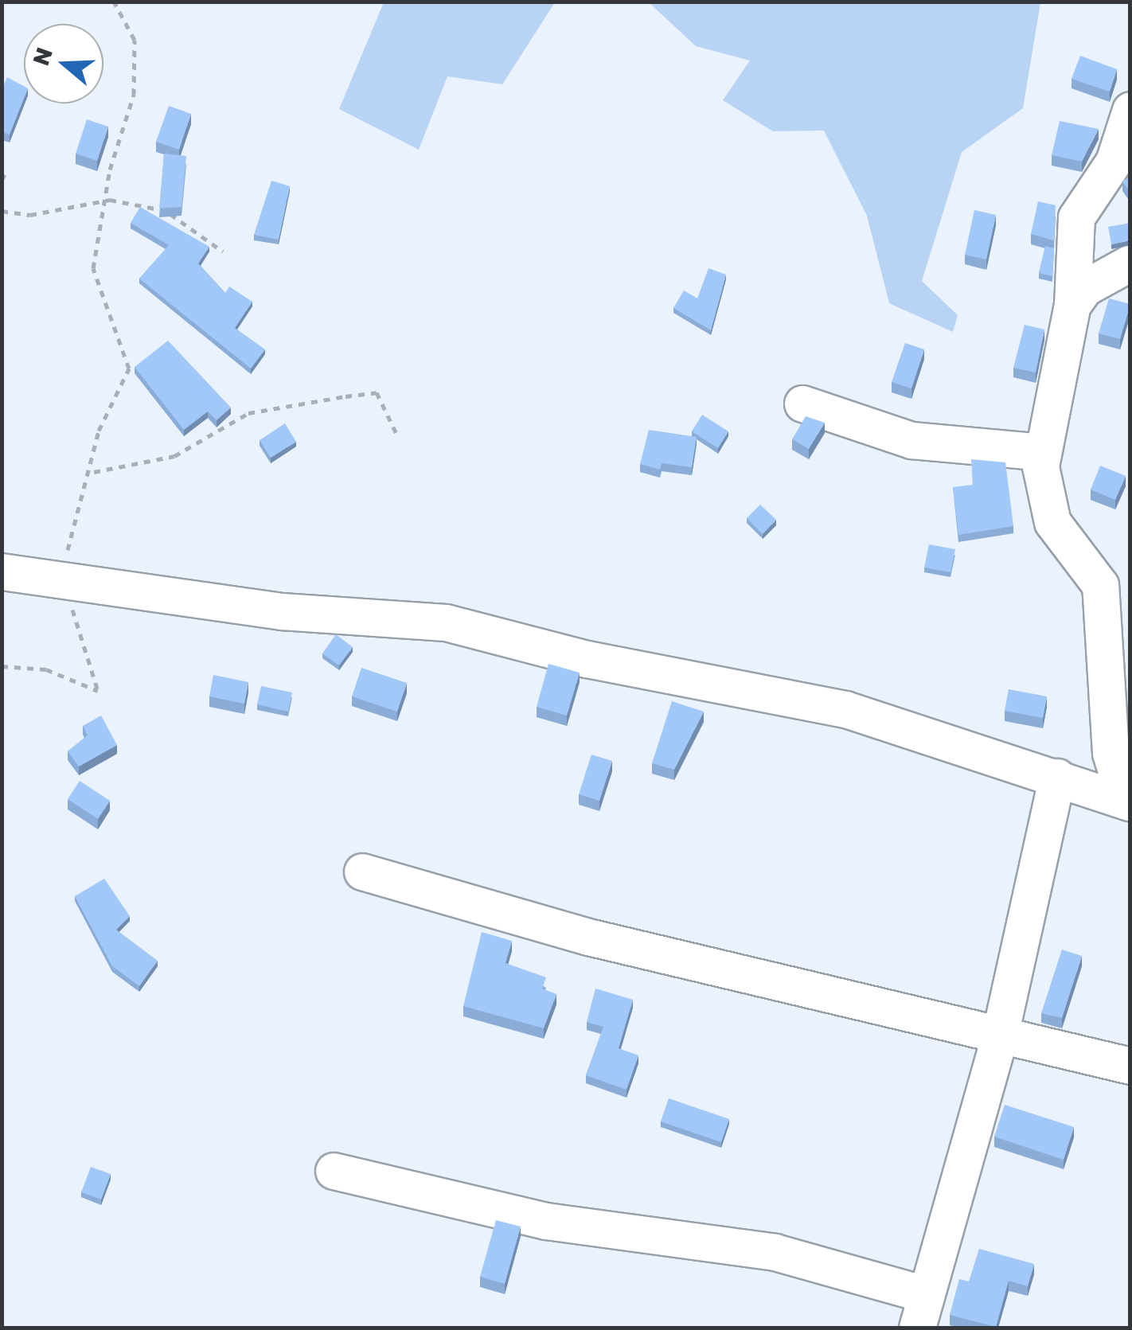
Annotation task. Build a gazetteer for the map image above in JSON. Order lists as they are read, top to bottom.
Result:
{
  "north": "left"
}
